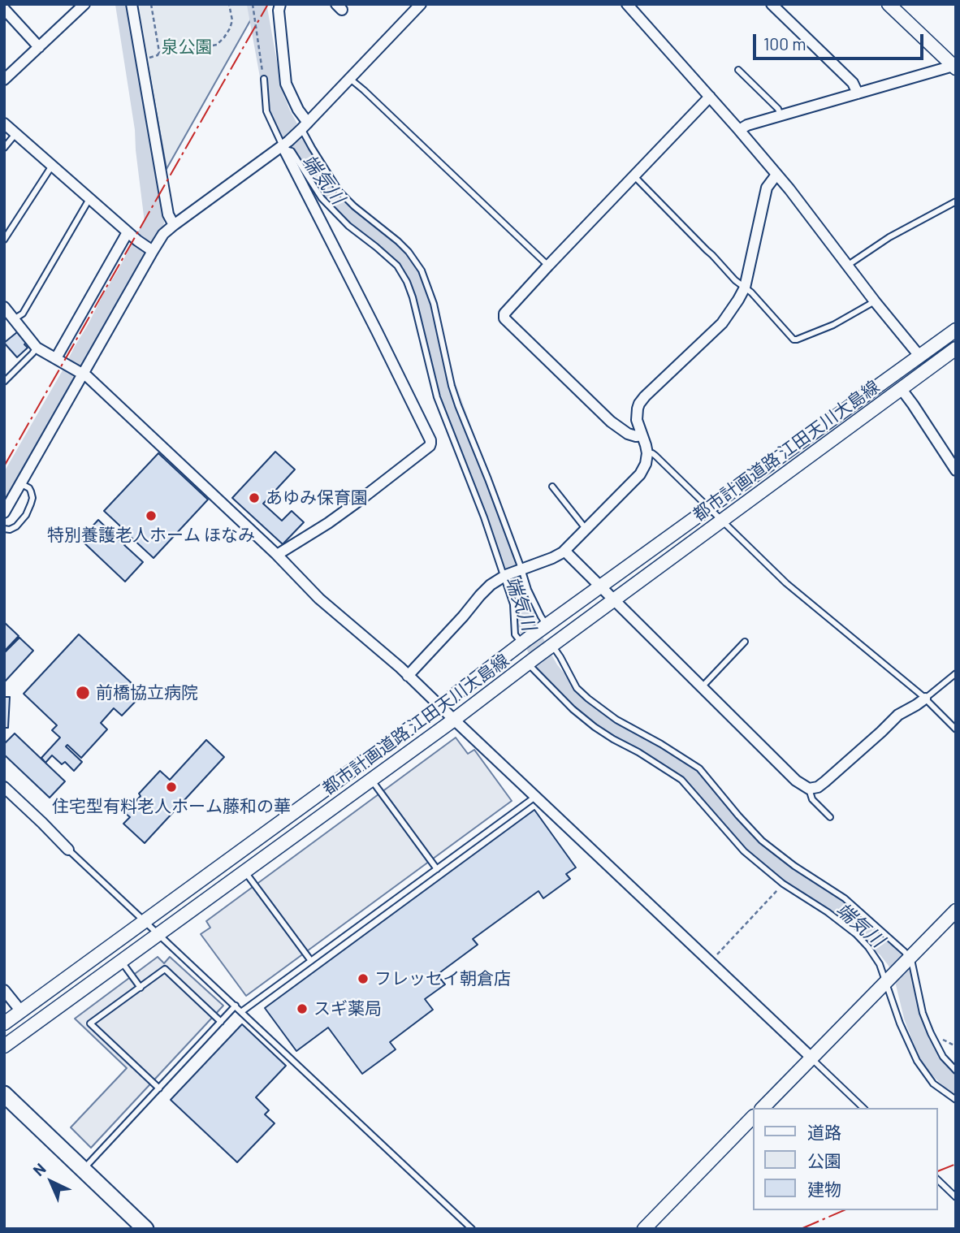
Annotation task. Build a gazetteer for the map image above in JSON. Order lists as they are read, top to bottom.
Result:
{
  "streets": {
    "street": ["都市計画道路 江田天川大島線"]
  },
  "water": ["端気川"],
  "parks": ["泉公園"],
  "places": [
    "あゆみ保育園",
    "特別養護老人ホーム ほなみ",
    "前橋協立病院",
    "住宅型有料老人ホーム藤和の華",
    "フレッセイ朝倉店",
    "スギ薬局"
  ],
  "legend": ["道路", "公園", "建物"],
  "scale_bar": "100 m",
  "north": "top left"
}
